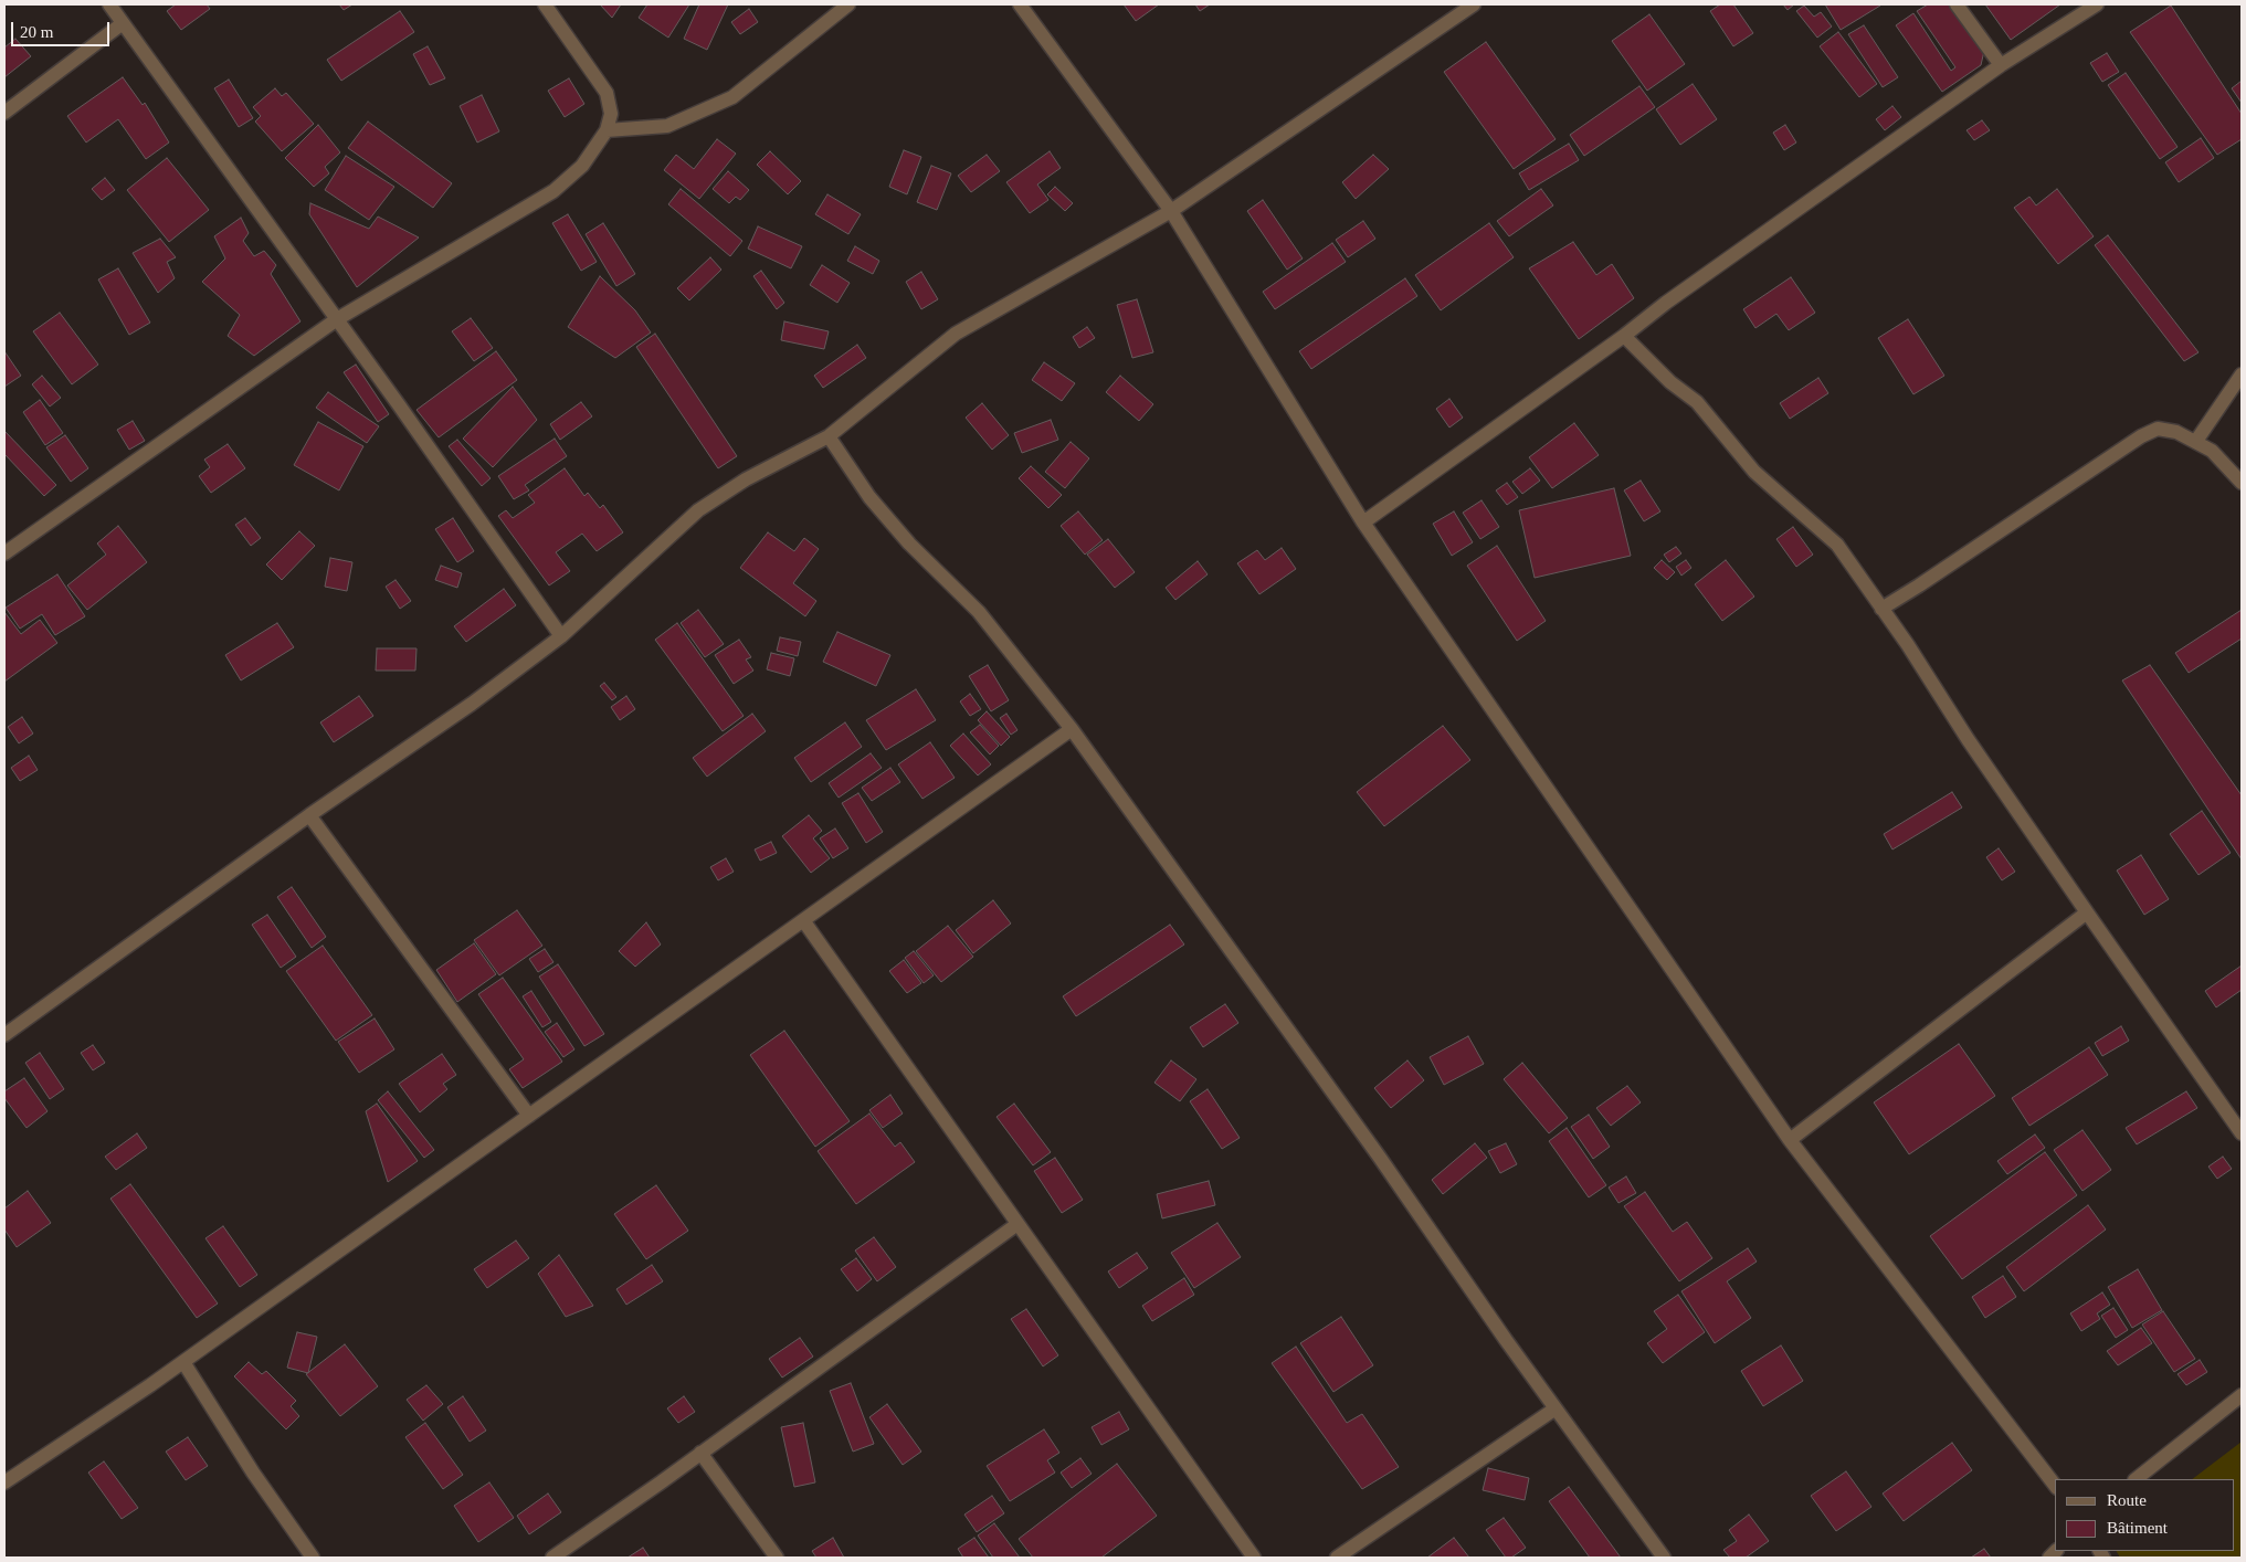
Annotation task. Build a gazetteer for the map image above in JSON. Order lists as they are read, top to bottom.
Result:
{
  "legend": ["Route", "Bâtiment"],
  "scale_bar": "20 m"
}
